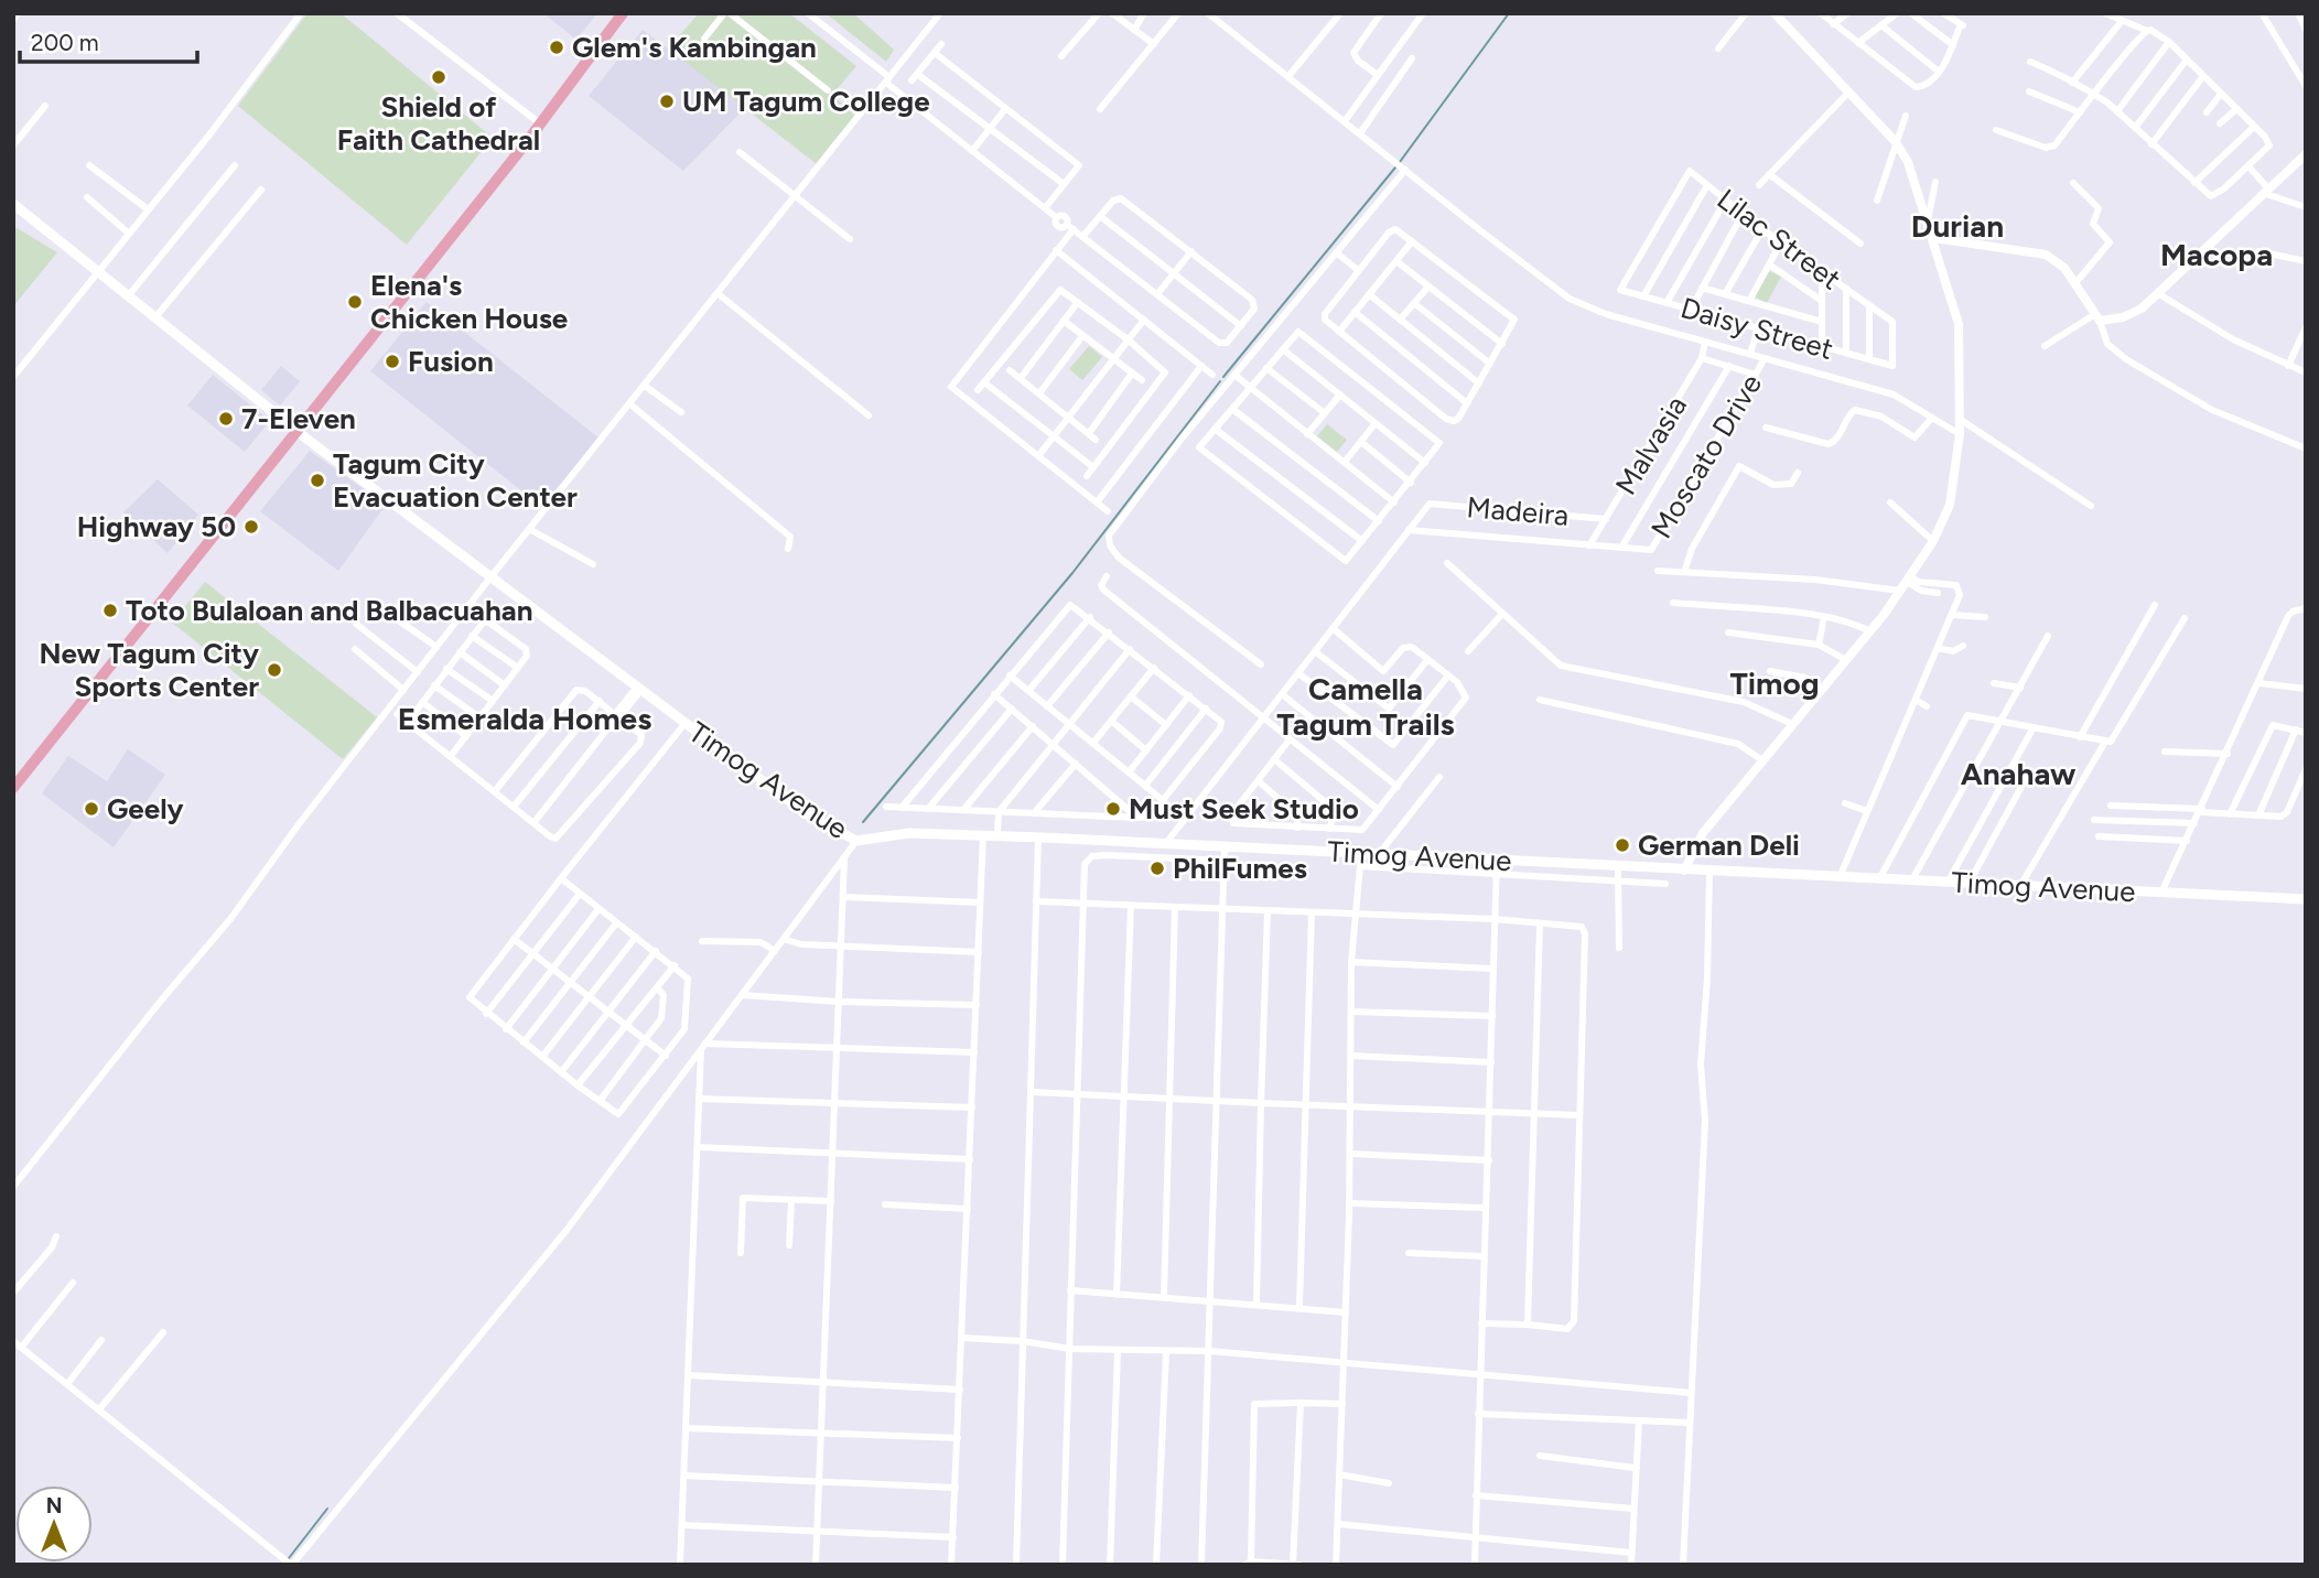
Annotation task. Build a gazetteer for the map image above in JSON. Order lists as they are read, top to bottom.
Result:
{
  "streets": {
    "main road": ["Timog Avenue"],
    "street": [
      "Lilac Street",
      "Daisy Street",
      "Malvasia",
      "Moscato Drive",
      "Madeira"
    ]
  },
  "crossings": [
    ["Lilac Street", "Daisy Street"],
    ["Malvasia", "Madeira"]
  ],
  "districts": [
    "Durian",
    "Macopa",
    "Timog",
    "Camella Tagum Trails",
    "Esmeralda Homes",
    "Anahaw"
  ],
  "places": [
    "Glem's Kambingan",
    "Shield of Faith Cathedral",
    "UM Tagum College",
    "Elena's Chicken House",
    "Fusion",
    "7-Eleven",
    "Tagum City Evacuation Center",
    "Highway 50",
    "Toto Bulaloan and Balbacuahan",
    "New Tagum City Sports Center",
    "Geely",
    "Must Seek Studio",
    "German Deli",
    "PhilFumes"
  ],
  "scale_bar": "200 m",
  "north": "top"
}
